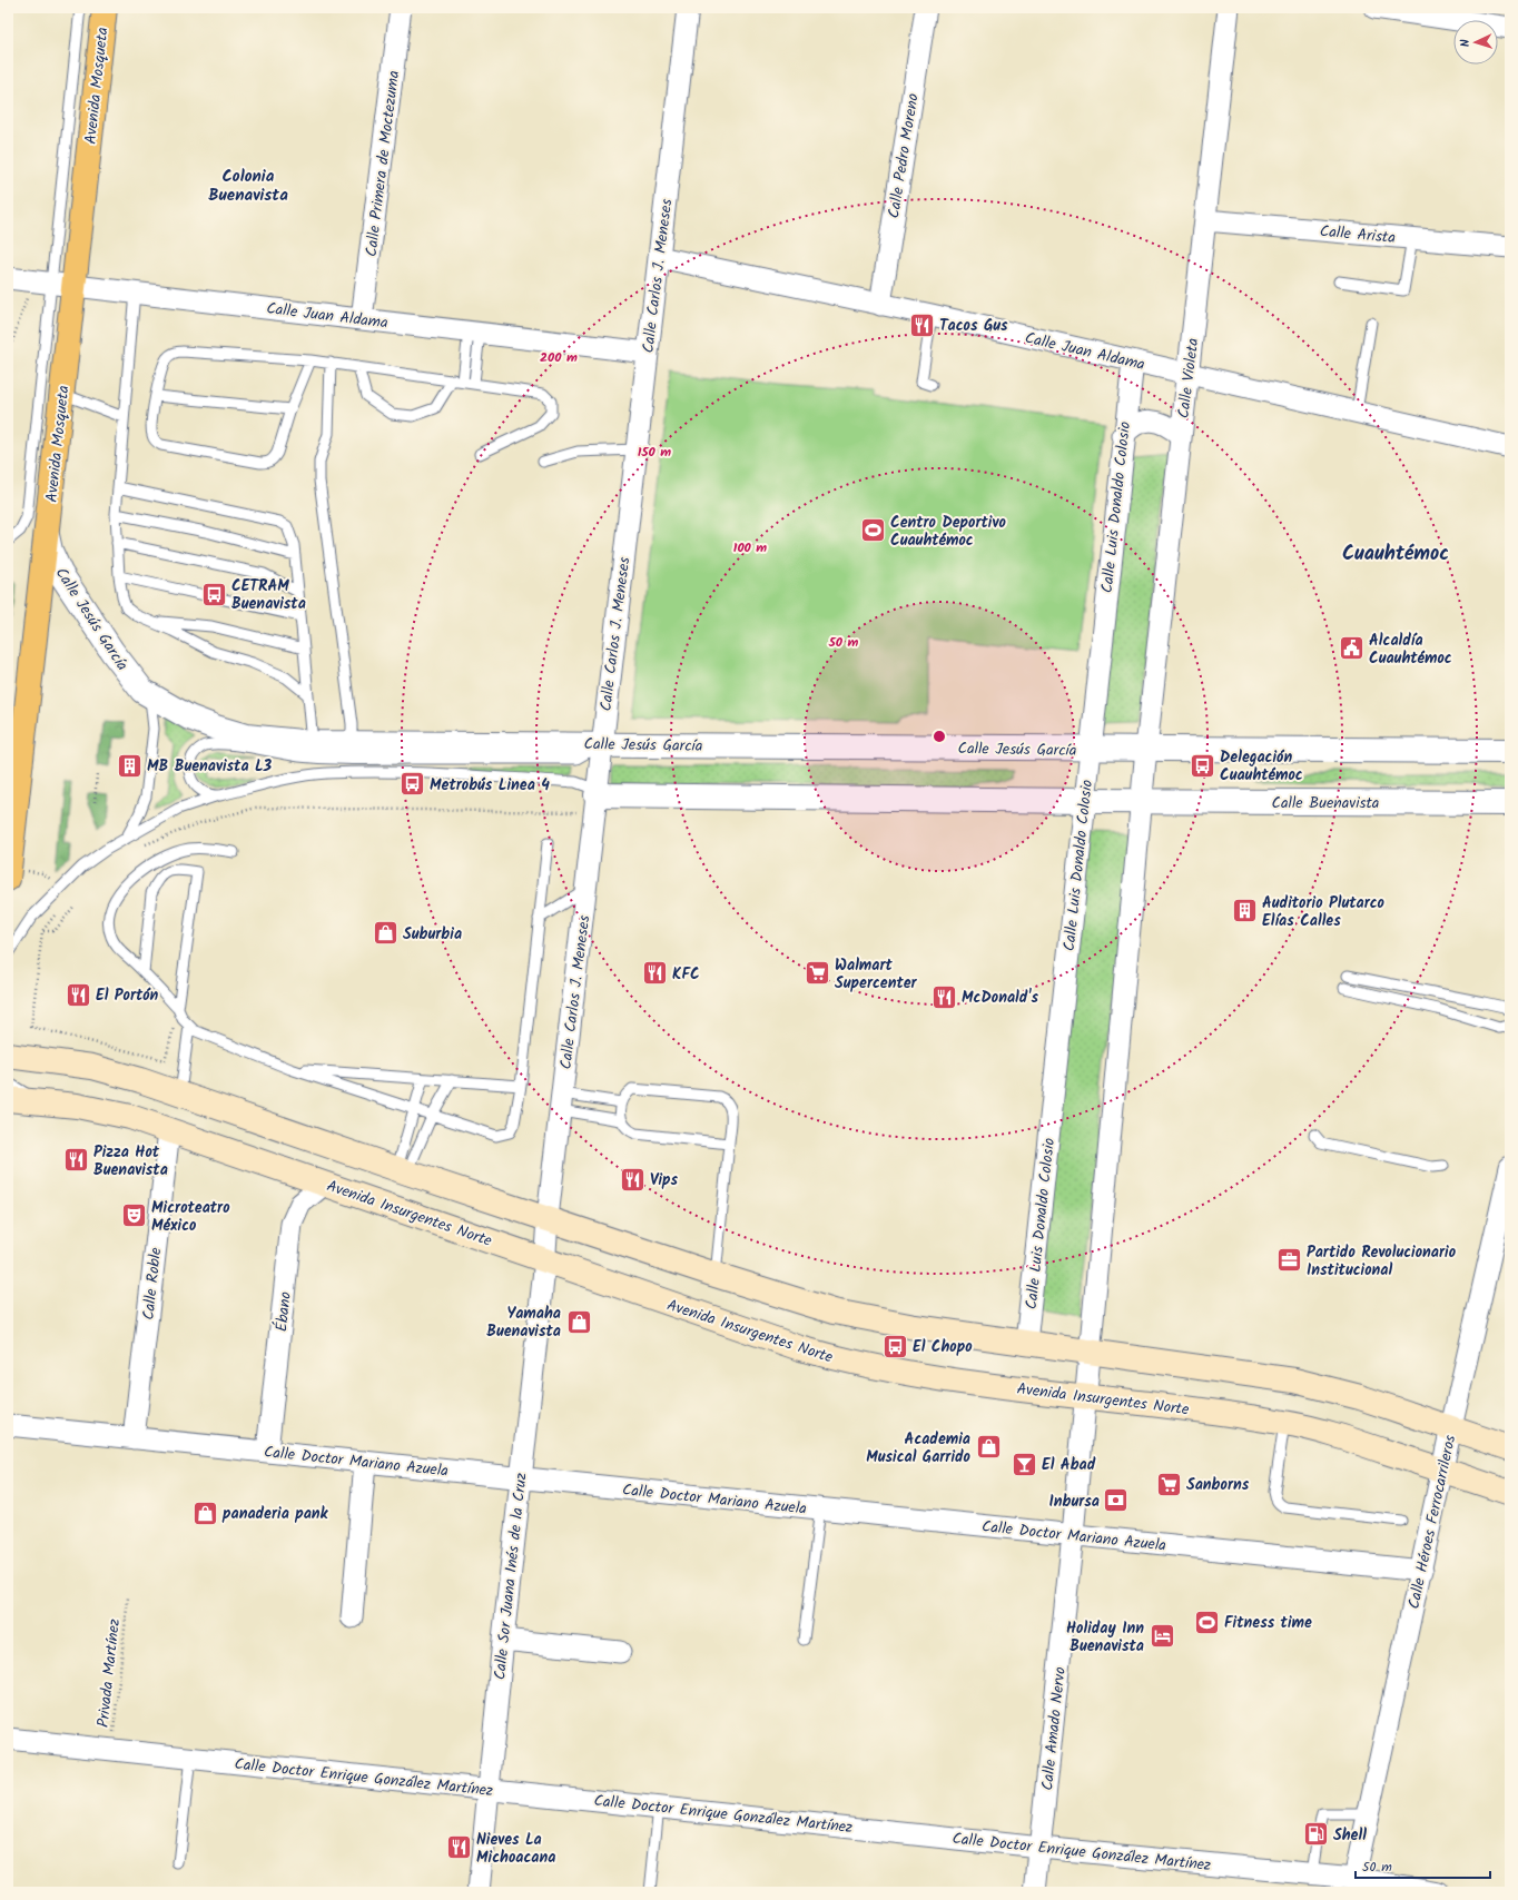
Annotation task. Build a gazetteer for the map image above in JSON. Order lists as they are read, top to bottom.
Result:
{
  "streets": {
    "main road": ["Avenida Mosqueta", "Avenida Insurgentes Norte"],
    "street": [
      "Calle Pedro Moreno",
      "Calle Primera de Moctezuma",
      "Calle Arista",
      "Calle Carlos J. Meneses",
      "Calle Juan Aldama",
      "Calle Violeta",
      "Calle Luis Donaldo Colosio",
      "Calle Jesús García",
      "Calle Buenavista",
      "Calle Roble",
      "Ébano",
      "Calle Doctor Mariano Azuela",
      "Calle Héroes Ferrocarrileros",
      "Calle Sor Juana Inés de la Cruz",
      "Calle Amado Nervo",
      "Calle Doctor Enrique González Martínez"
    ],
    "path": ["Privada Martínez"]
  },
  "crossings": [
    ["Avenida Mosqueta", "Calle Juan Aldama"],
    ["Avenida Mosqueta", "Calle Jesús García"],
    ["Calle Pedro Moreno", "Calle Juan Aldama"],
    ["Calle Primera de Moctezuma", "Calle Juan Aldama"],
    ["Calle Arista", "Calle Violeta"],
    ["Calle Carlos J. Meneses", "Calle Juan Aldama"],
    ["Calle Carlos J. Meneses", "Calle Jesús García"],
    ["Calle Carlos J. Meneses", "Avenida Insurgentes Norte"],
    ["Calle Carlos J. Meneses", "Calle Sor Juana Inés de la Cruz"],
    ["Calle Juan Aldama", "Calle Violeta"],
    ["Calle Juan Aldama", "Calle Luis Donaldo Colosio"],
    ["Calle Violeta", "Calle Jesús García"],
    ["Calle Luis Donaldo Colosio", "Calle Jesús García"],
    ["Avenida Insurgentes Norte", "Calle Roble"],
    ["Avenida Insurgentes Norte", "Ébano"],
    ["Avenida Insurgentes Norte", "Calle Héroes Ferrocarrileros"],
    ["Avenida Insurgentes Norte", "Calle Sor Juana Inés de la Cruz"],
    ["Avenida Insurgentes Norte", "Calle Amado Nervo"],
    ["Calle Roble", "Calle Doctor Mariano Azuela"],
    ["Ébano", "Calle Doctor Mariano Azuela"],
    ["Calle Doctor Mariano Azuela", "Calle Héroes Ferrocarrileros"],
    ["Calle Doctor Mariano Azuela", "Calle Sor Juana Inés de la Cruz"],
    ["Calle Doctor Mariano Azuela", "Calle Amado Nervo"],
    ["Calle Héroes Ferrocarrileros", "Calle Doctor Enrique González Martínez"],
    ["Calle Sor Juana Inés de la Cruz", "Calle Doctor Enrique González Martínez"],
    ["Privada Martínez", "Calle Doctor Enrique González Martínez"],
    ["Calle Amado Nervo", "Calle Doctor Enrique González Martínez"]
  ],
  "districts": ["Colonia Buenavista", "Cuauhtémoc"],
  "places": {
    "restaurant": [
      "Tacos Gus",
      "KFC",
      "El Portón",
      "McDonald's",
      "Pizza Hot Buenavista",
      "Vips",
      "Nieves La Michoacana"
    ],
    "sports": ["Centro Deportivo Cuauhtémoc", "Fitness time"],
    "bus stop": [
      "CETRAM Buenavista",
      "Delegación Cuauhtémoc",
      "Metrobús Linea 4",
      "El Chopo"
    ],
    "public building": ["Alcaldía Cuauhtémoc"],
    "building": ["MB Buenavista L3", "Auditorio Plutarco Elías Calles"],
    "shop": [
      "Suburbia",
      "Yamaha Buenavista",
      "Academia Musical Garrido",
      "panaderia pank"
    ],
    "supermarket": ["Walmart Supercenter", "Sanborns"],
    "theatre": ["Microteatro México"],
    "office": ["Partido Revolucionario Institucional"],
    "bar": ["El Abad"],
    "bank": ["Inbursa"],
    "hotel": ["Holiday Inn Buenavista"],
    "fuel station": ["Shell"]
  },
  "scale_bar": "50 m",
  "north": "left",
  "rings": [
    "200 m",
    "150 m",
    "100 m",
    "50 m"
  ]
}
